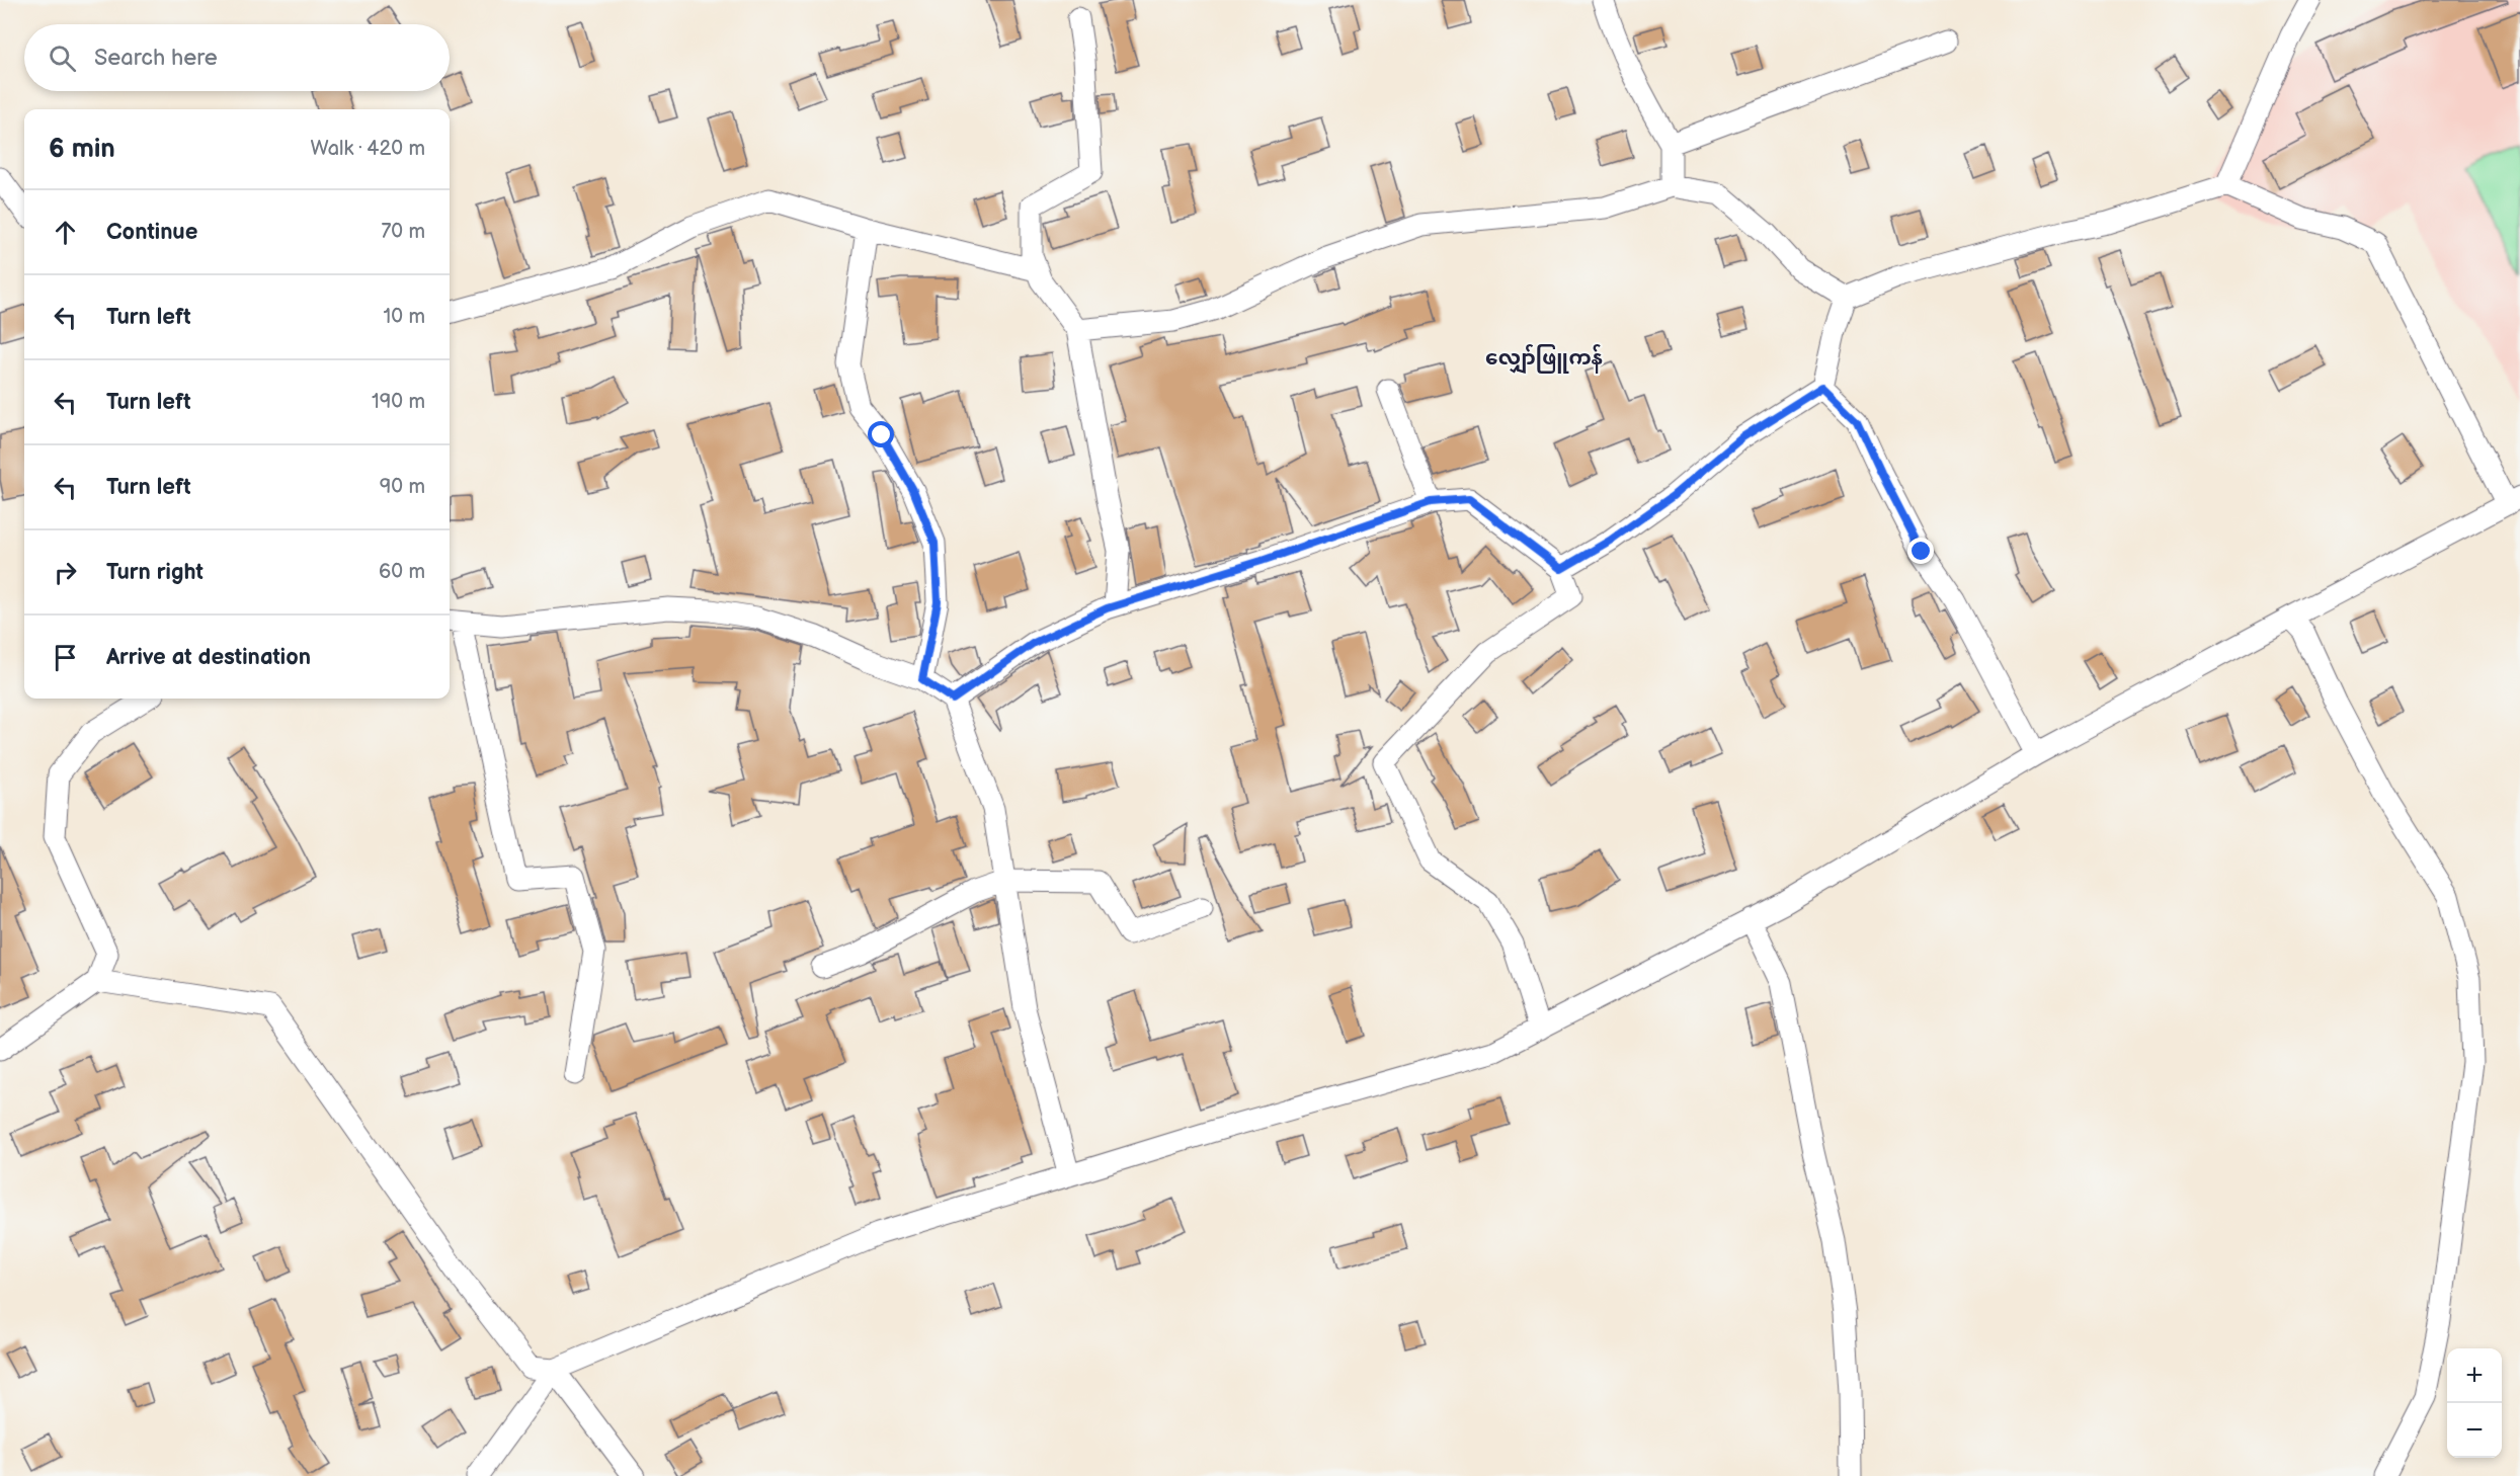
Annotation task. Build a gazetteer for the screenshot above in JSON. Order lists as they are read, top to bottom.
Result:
{
  "districts": ["လျှော်ဖြူကန်"],
  "page": {
    "search": "Search here",
    "heading": ["6 min", "Walk · 420 m"],
    "list": [
      ["Continue", "70 m"],
      ["Turn left", "10 m"],
      ["Turn left", "190 m"],
      ["Turn left", "90 m"],
      ["Turn right", "60 m"],
      "Arrive at destination"
    ],
    "map_buttons": ["+", "−"]
  }
}
